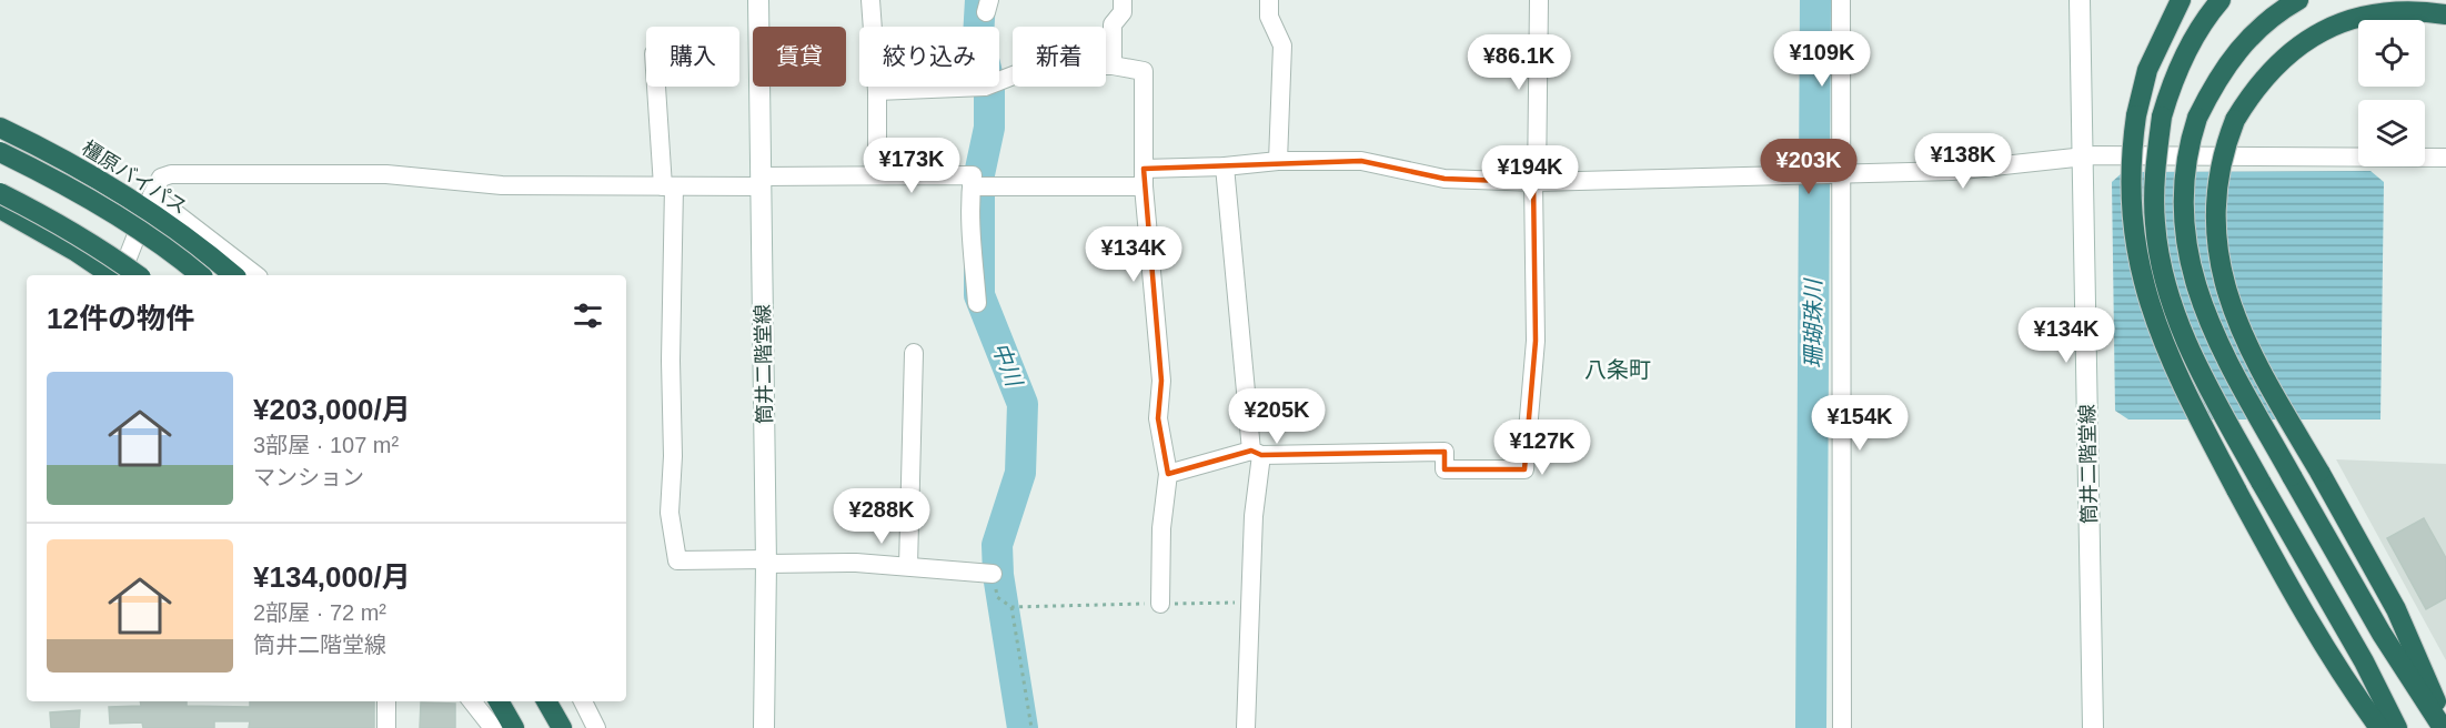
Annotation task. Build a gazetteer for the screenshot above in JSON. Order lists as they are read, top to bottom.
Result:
{
  "streets": {
    "highway": ["橿原バイパス"],
    "main road": ["筒井二階堂線"]
  },
  "districts": ["八条町"],
  "water": ["珊瑚珠川", "中川"],
  "page": {
    "chip": [
      "購入",
      "賃貸",
      "絞り込み",
      "新着"
    ],
    "price": [
      "¥109K",
      "¥86.1K",
      "¥138K",
      "¥173K",
      "¥203K",
      "¥194K",
      "¥134K",
      "¥134K",
      "¥205K",
      "¥154K",
      "¥127K",
      "¥288K"
    ],
    "heading": "12件の物件",
    "list": [
      {
        "name": "¥203,000/月",
        "note": "3部屋 · 107 m² · マンション"
      },
      {
        "name": "¥134,000/月",
        "note": "2部屋 · 72 m² · 筒井二階堂線"
      }
    ]
  }
}
